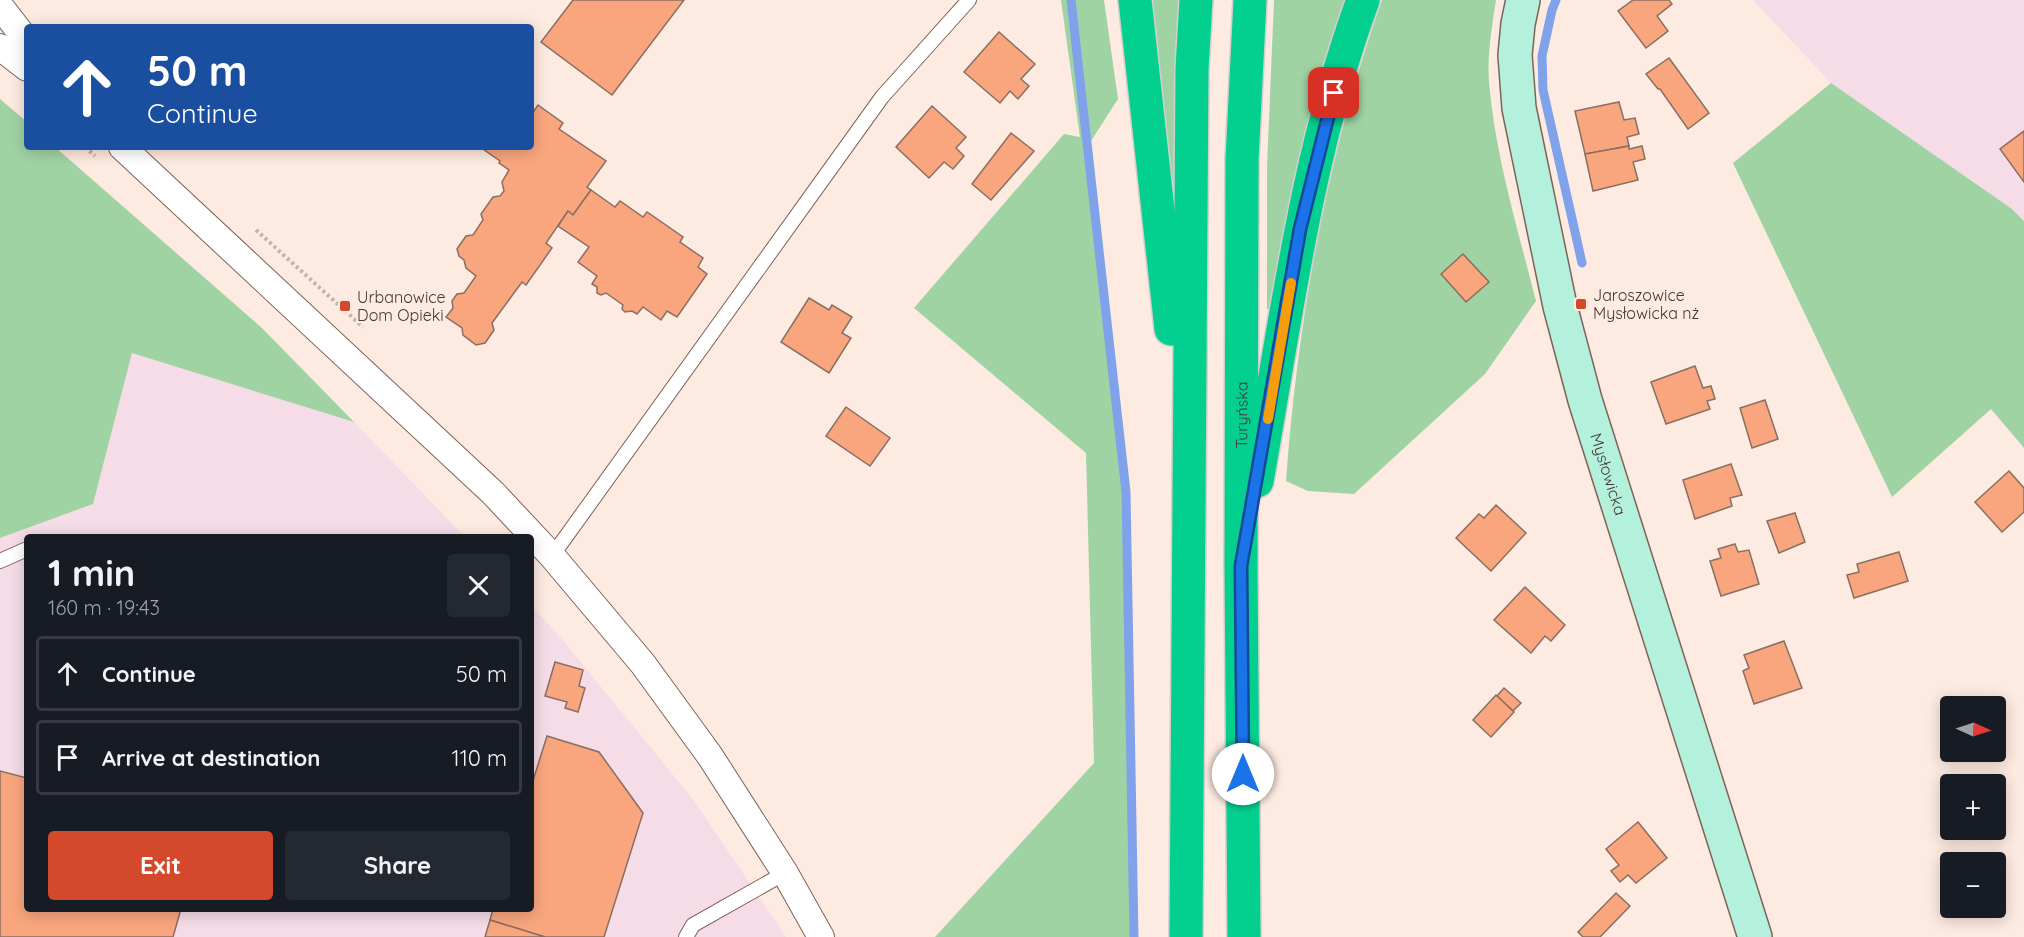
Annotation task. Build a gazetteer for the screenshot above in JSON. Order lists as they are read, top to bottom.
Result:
{
  "streets": {
    "highway": ["Turyńska"],
    "street": ["Mysłowicka"]
  },
  "places": {
    "transit": ["Jaroszowice Mysłowicka nż", "Urbanowice Dom Opieki"]
  },
  "north": "right",
  "page": {
    "turn": ["50 m", "Continue"],
    "heading": ["1 min", "160 m · 19:43"],
    "list": [
      {
        "name": "Continue",
        "value": "50 m"
      },
      {
        "name": "Arrive at destination",
        "value": "110 m"
      }
    ],
    "map_buttons": ["+", "−"],
    "buttons": ["Exit", "Share"]
  }
}
